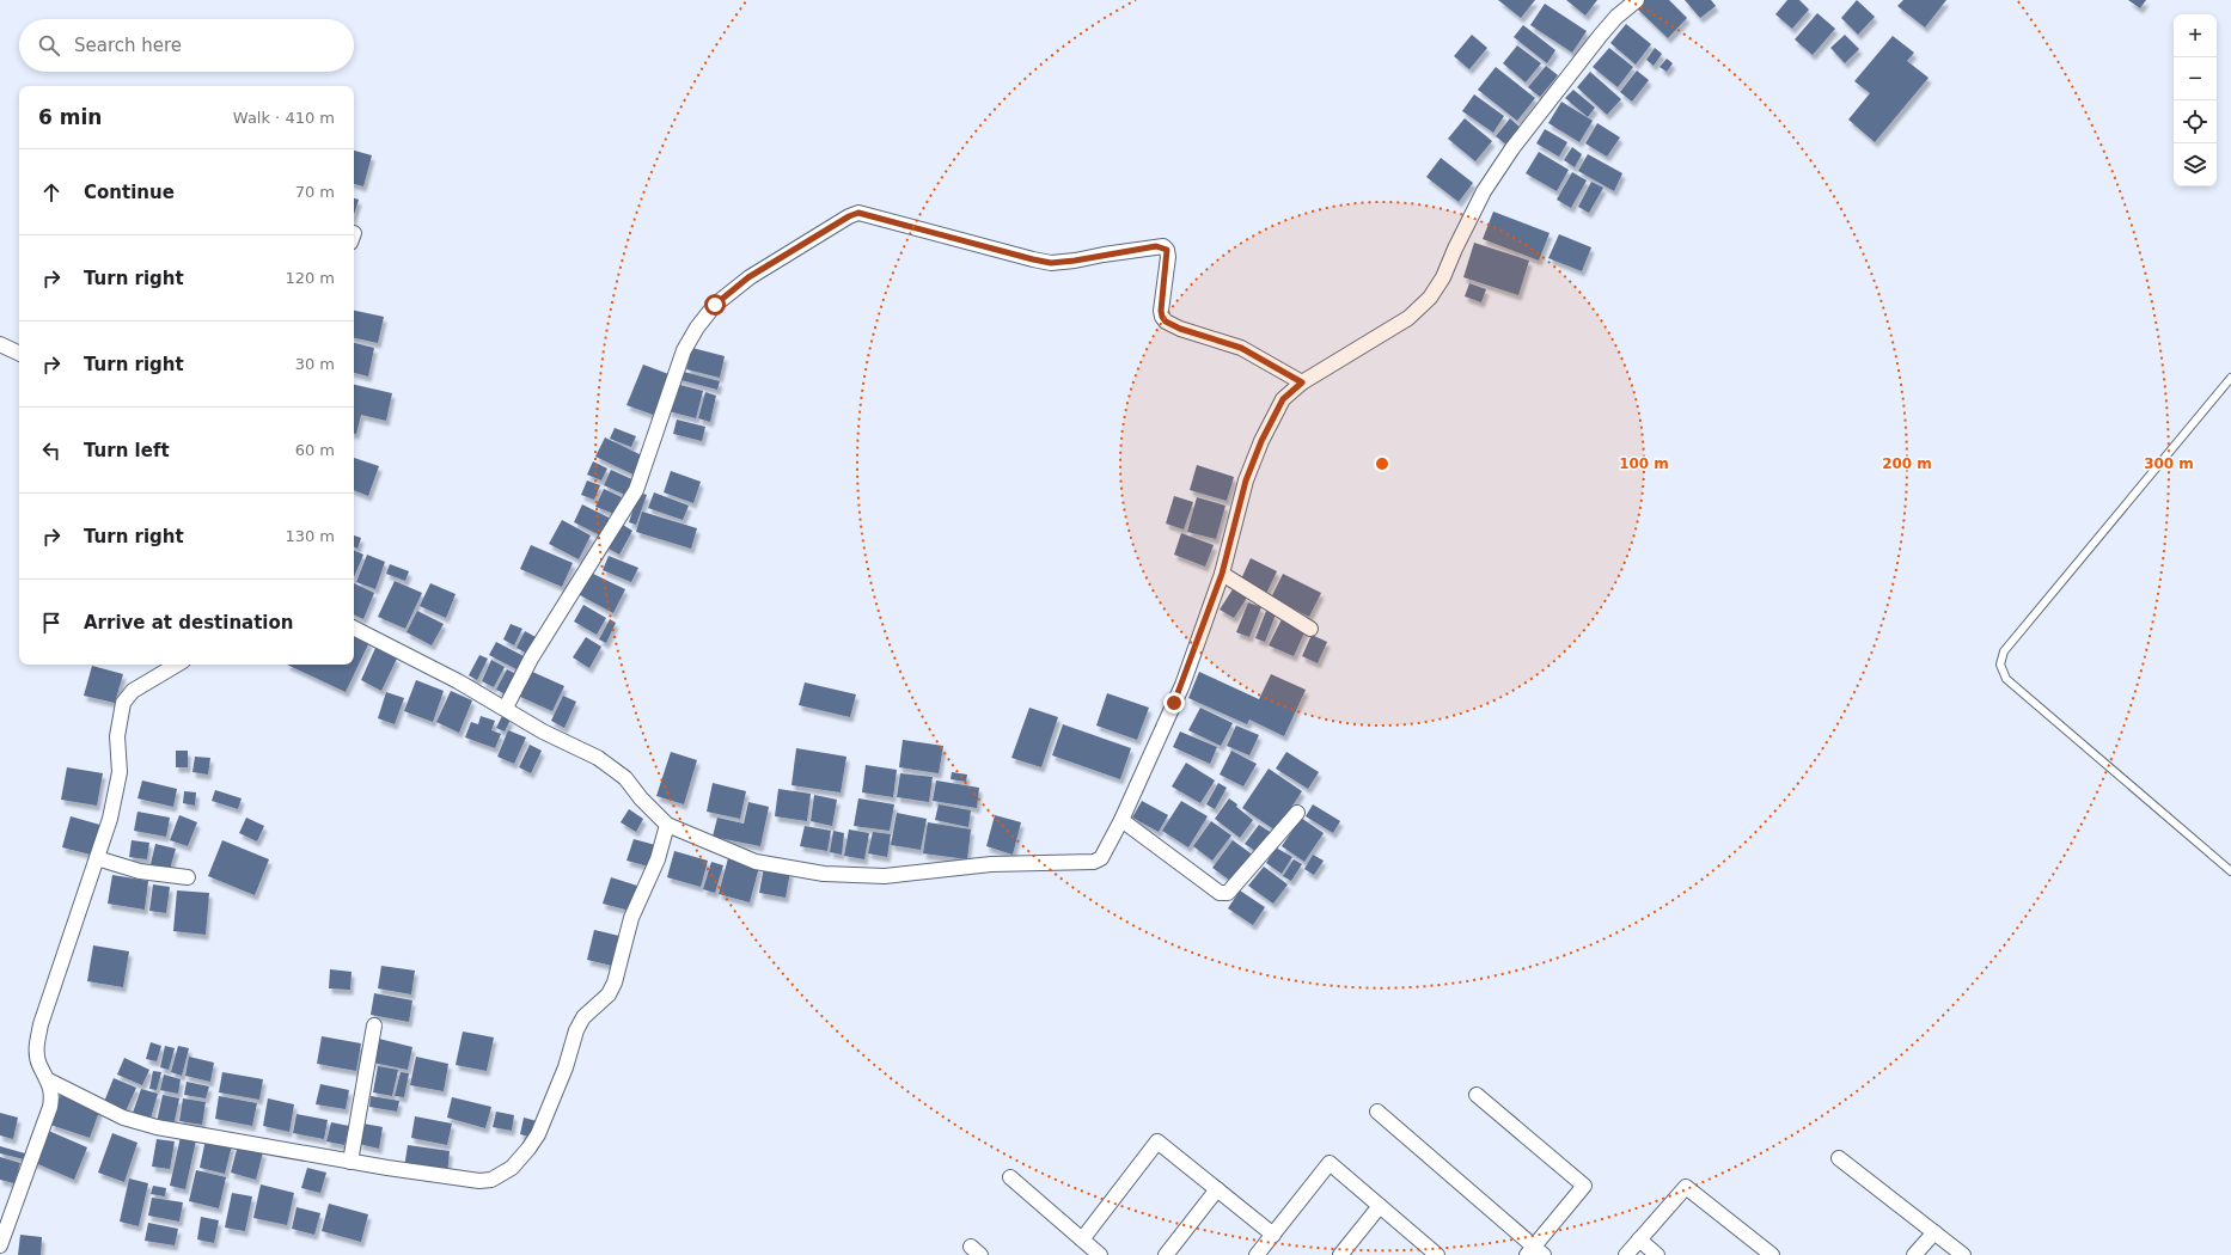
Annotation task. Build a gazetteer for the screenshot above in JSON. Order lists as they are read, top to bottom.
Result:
{
  "page": {
    "map_buttons": ["+", "−"],
    "search": "Search here",
    "heading": ["6 min", "Walk · 410 m"],
    "list": [
      ["Continue", "70 m"],
      ["Turn right", "120 m"],
      ["Turn right", "30 m"],
      ["Turn left", "60 m"],
      ["Turn right", "130 m"],
      "Arrive at destination"
    ]
  },
  "rings": ["100 m", "200 m", "300 m"]
}
